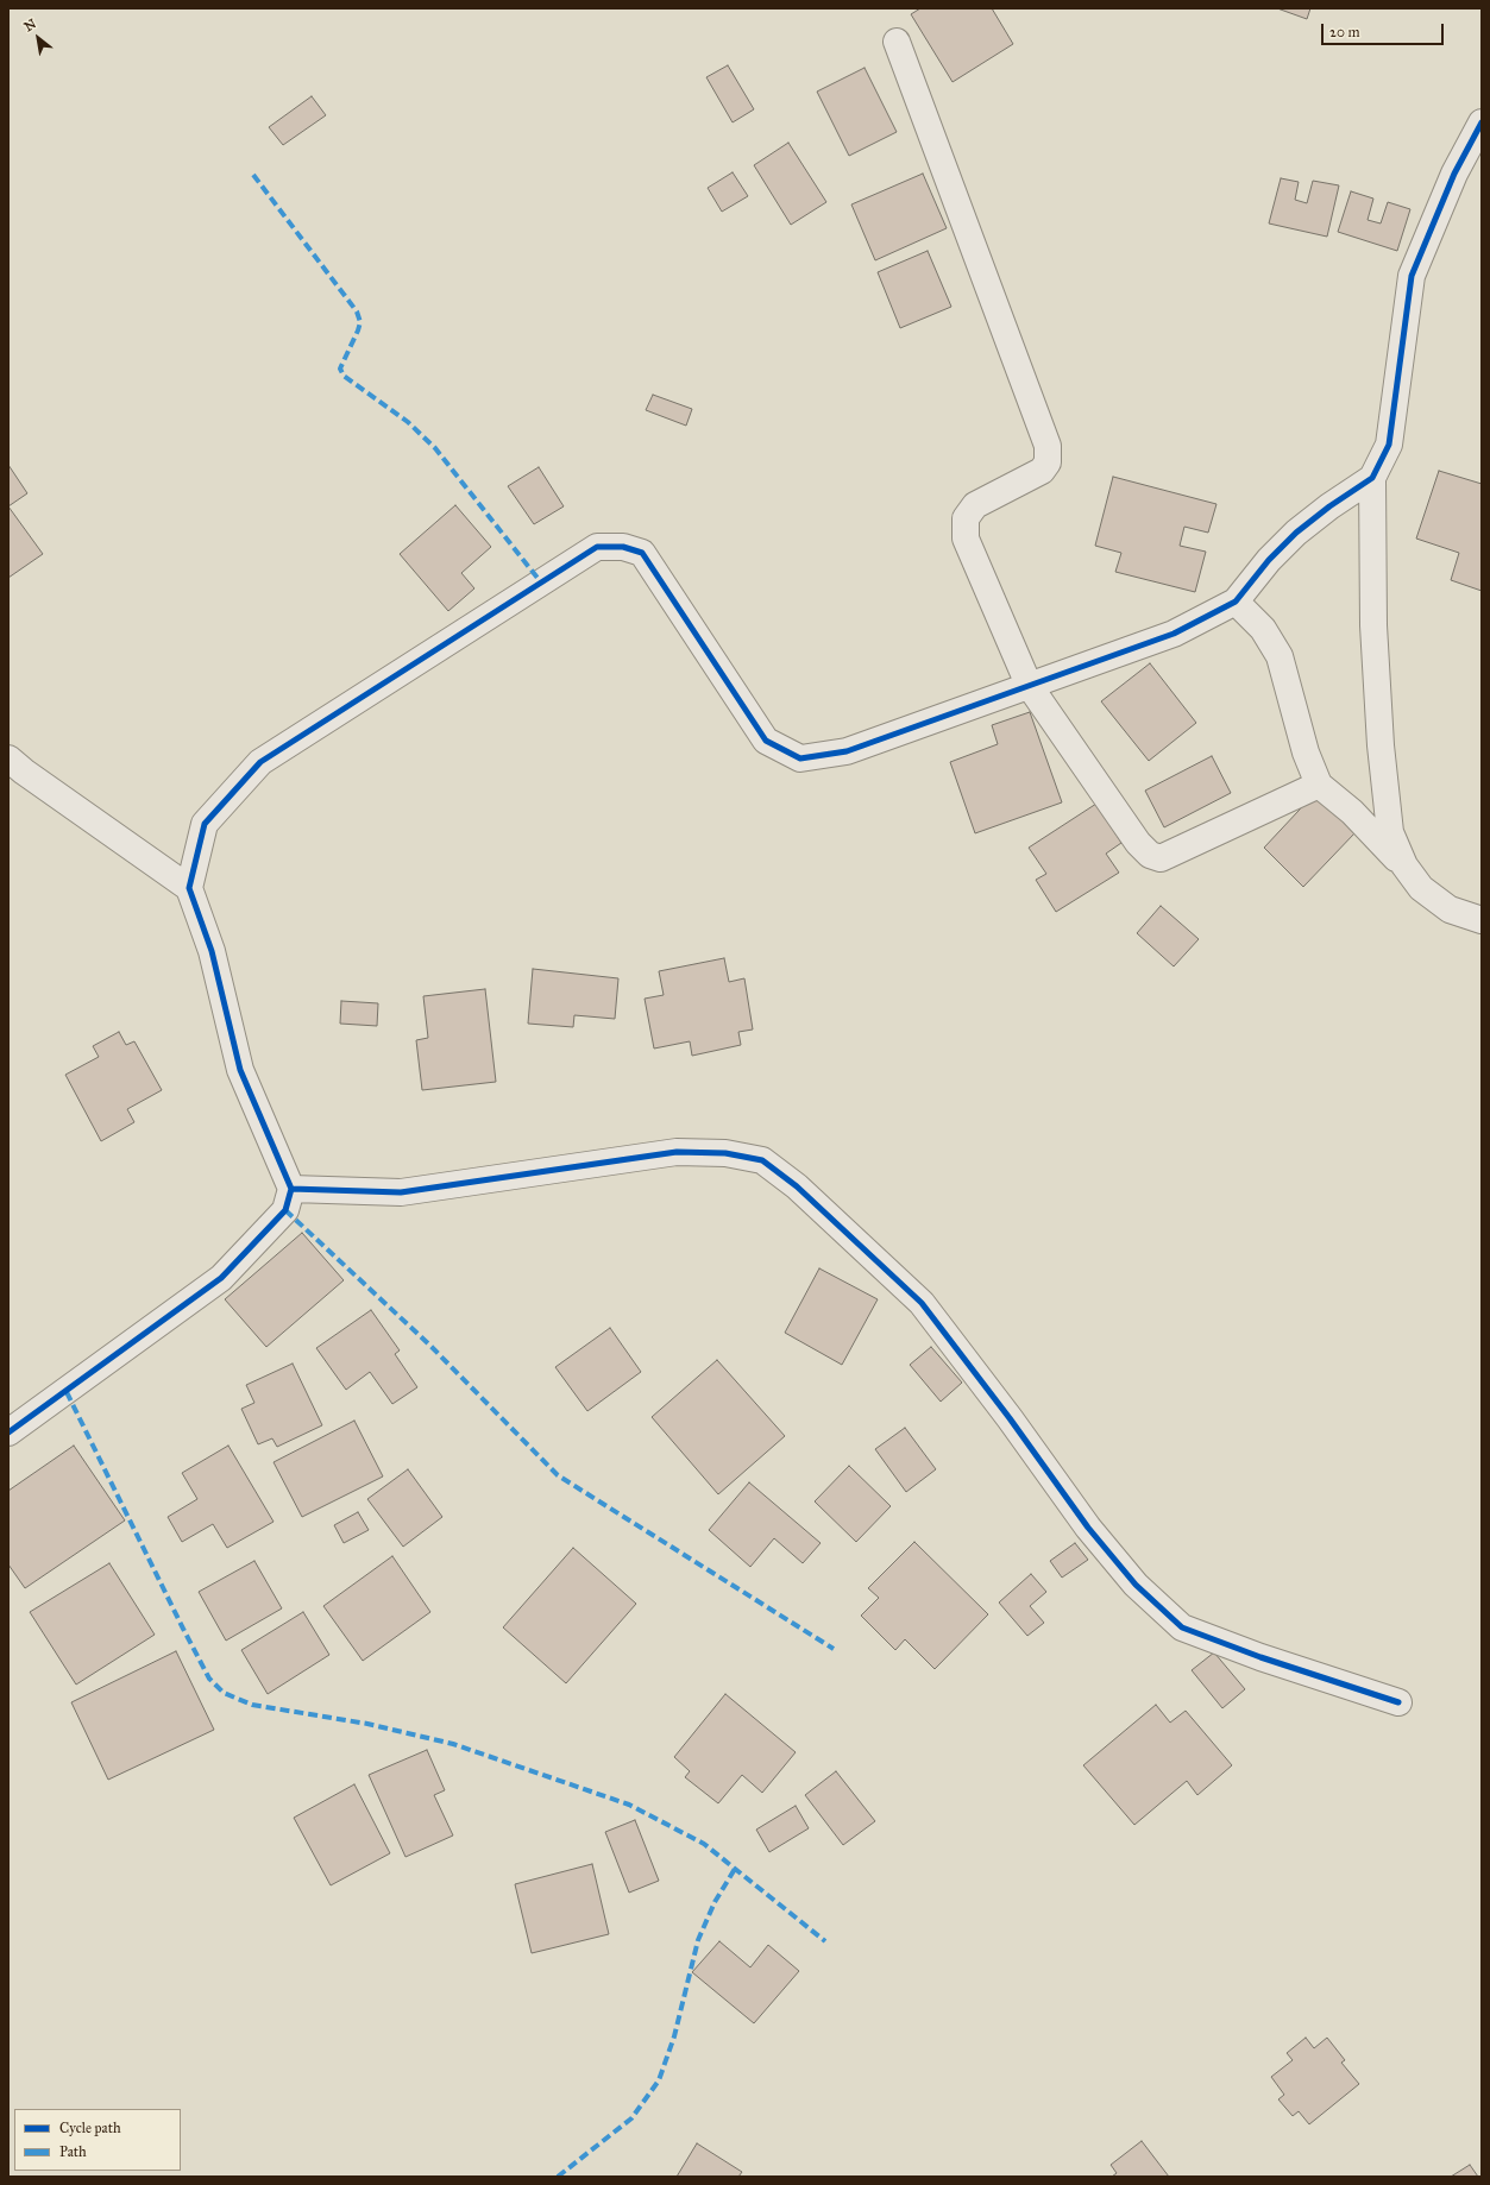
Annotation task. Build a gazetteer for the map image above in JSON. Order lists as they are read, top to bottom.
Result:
{
  "legend": ["Cycle path", "Path"],
  "scale_bar": "20 m",
  "north": "top left"
}
